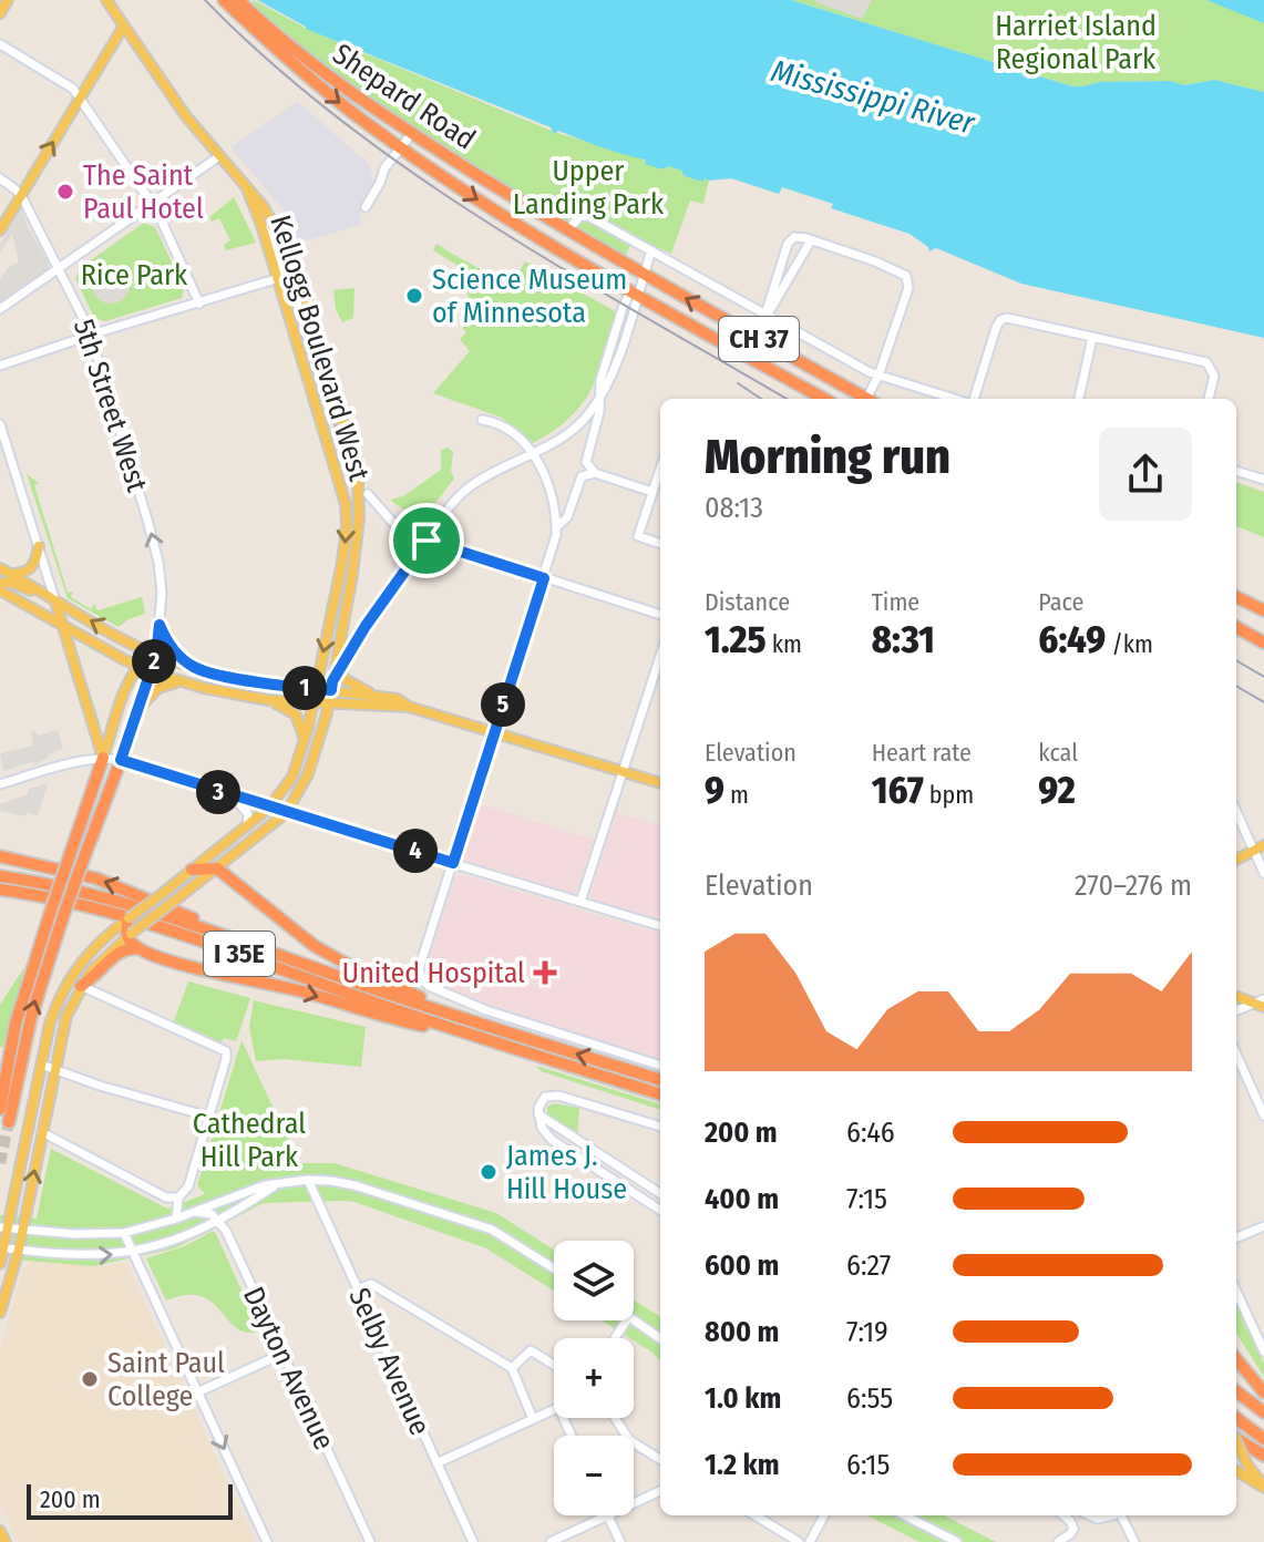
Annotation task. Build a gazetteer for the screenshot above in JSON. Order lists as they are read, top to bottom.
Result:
{
  "streets": {
    "highway": ["Shepard Road", "CH 37", "I 35E"],
    "main road": ["Kellogg Boulevard West"],
    "street": ["5th Street West", "Selby Avenue", "Dayton Avenue"]
  },
  "one_way": ["5th Street West"],
  "water": ["Mississippi River"],
  "parks": [
    "Harriet Island Regional Park",
    "Upper Landing Park",
    "Rice Park",
    "Cathedral Hill Park"
  ],
  "places": {
    "other": [
      "The Saint Paul Hotel",
      "Science Museum of Minnesota",
      "James J. Hill House",
      "Saint Paul College"
    ],
    "health": ["United Hospital"]
  },
  "scale_bar": "200 m",
  "page": {
    "heading": ["Morning run", "08:13"],
    "stats": [
      ["Distance", "1.25 km"],
      ["Time", "8:31"],
      ["Pace", "6:49 /km"],
      ["Elevation", "9 m"],
      ["Heart rate", "167 bpm"],
      ["kcal", "92"]
    ],
    "pins": [
      "2",
      "1",
      "5",
      "3",
      "4"
    ],
    "chart": ["Elevation", "270–276 m"],
    "list": [
      {
        "name": "200 m",
        "note": "6:46"
      },
      {
        "name": "400 m",
        "note": "7:15"
      },
      {
        "name": "600 m",
        "note": "6:27"
      },
      {
        "name": "800 m",
        "note": "7:19"
      },
      {
        "name": "1.0 km",
        "note": "6:55"
      },
      {
        "name": "1.2 km",
        "note": "6:15"
      }
    ],
    "map_buttons": ["+", "−"],
    "scale": "200 m"
  }
}
